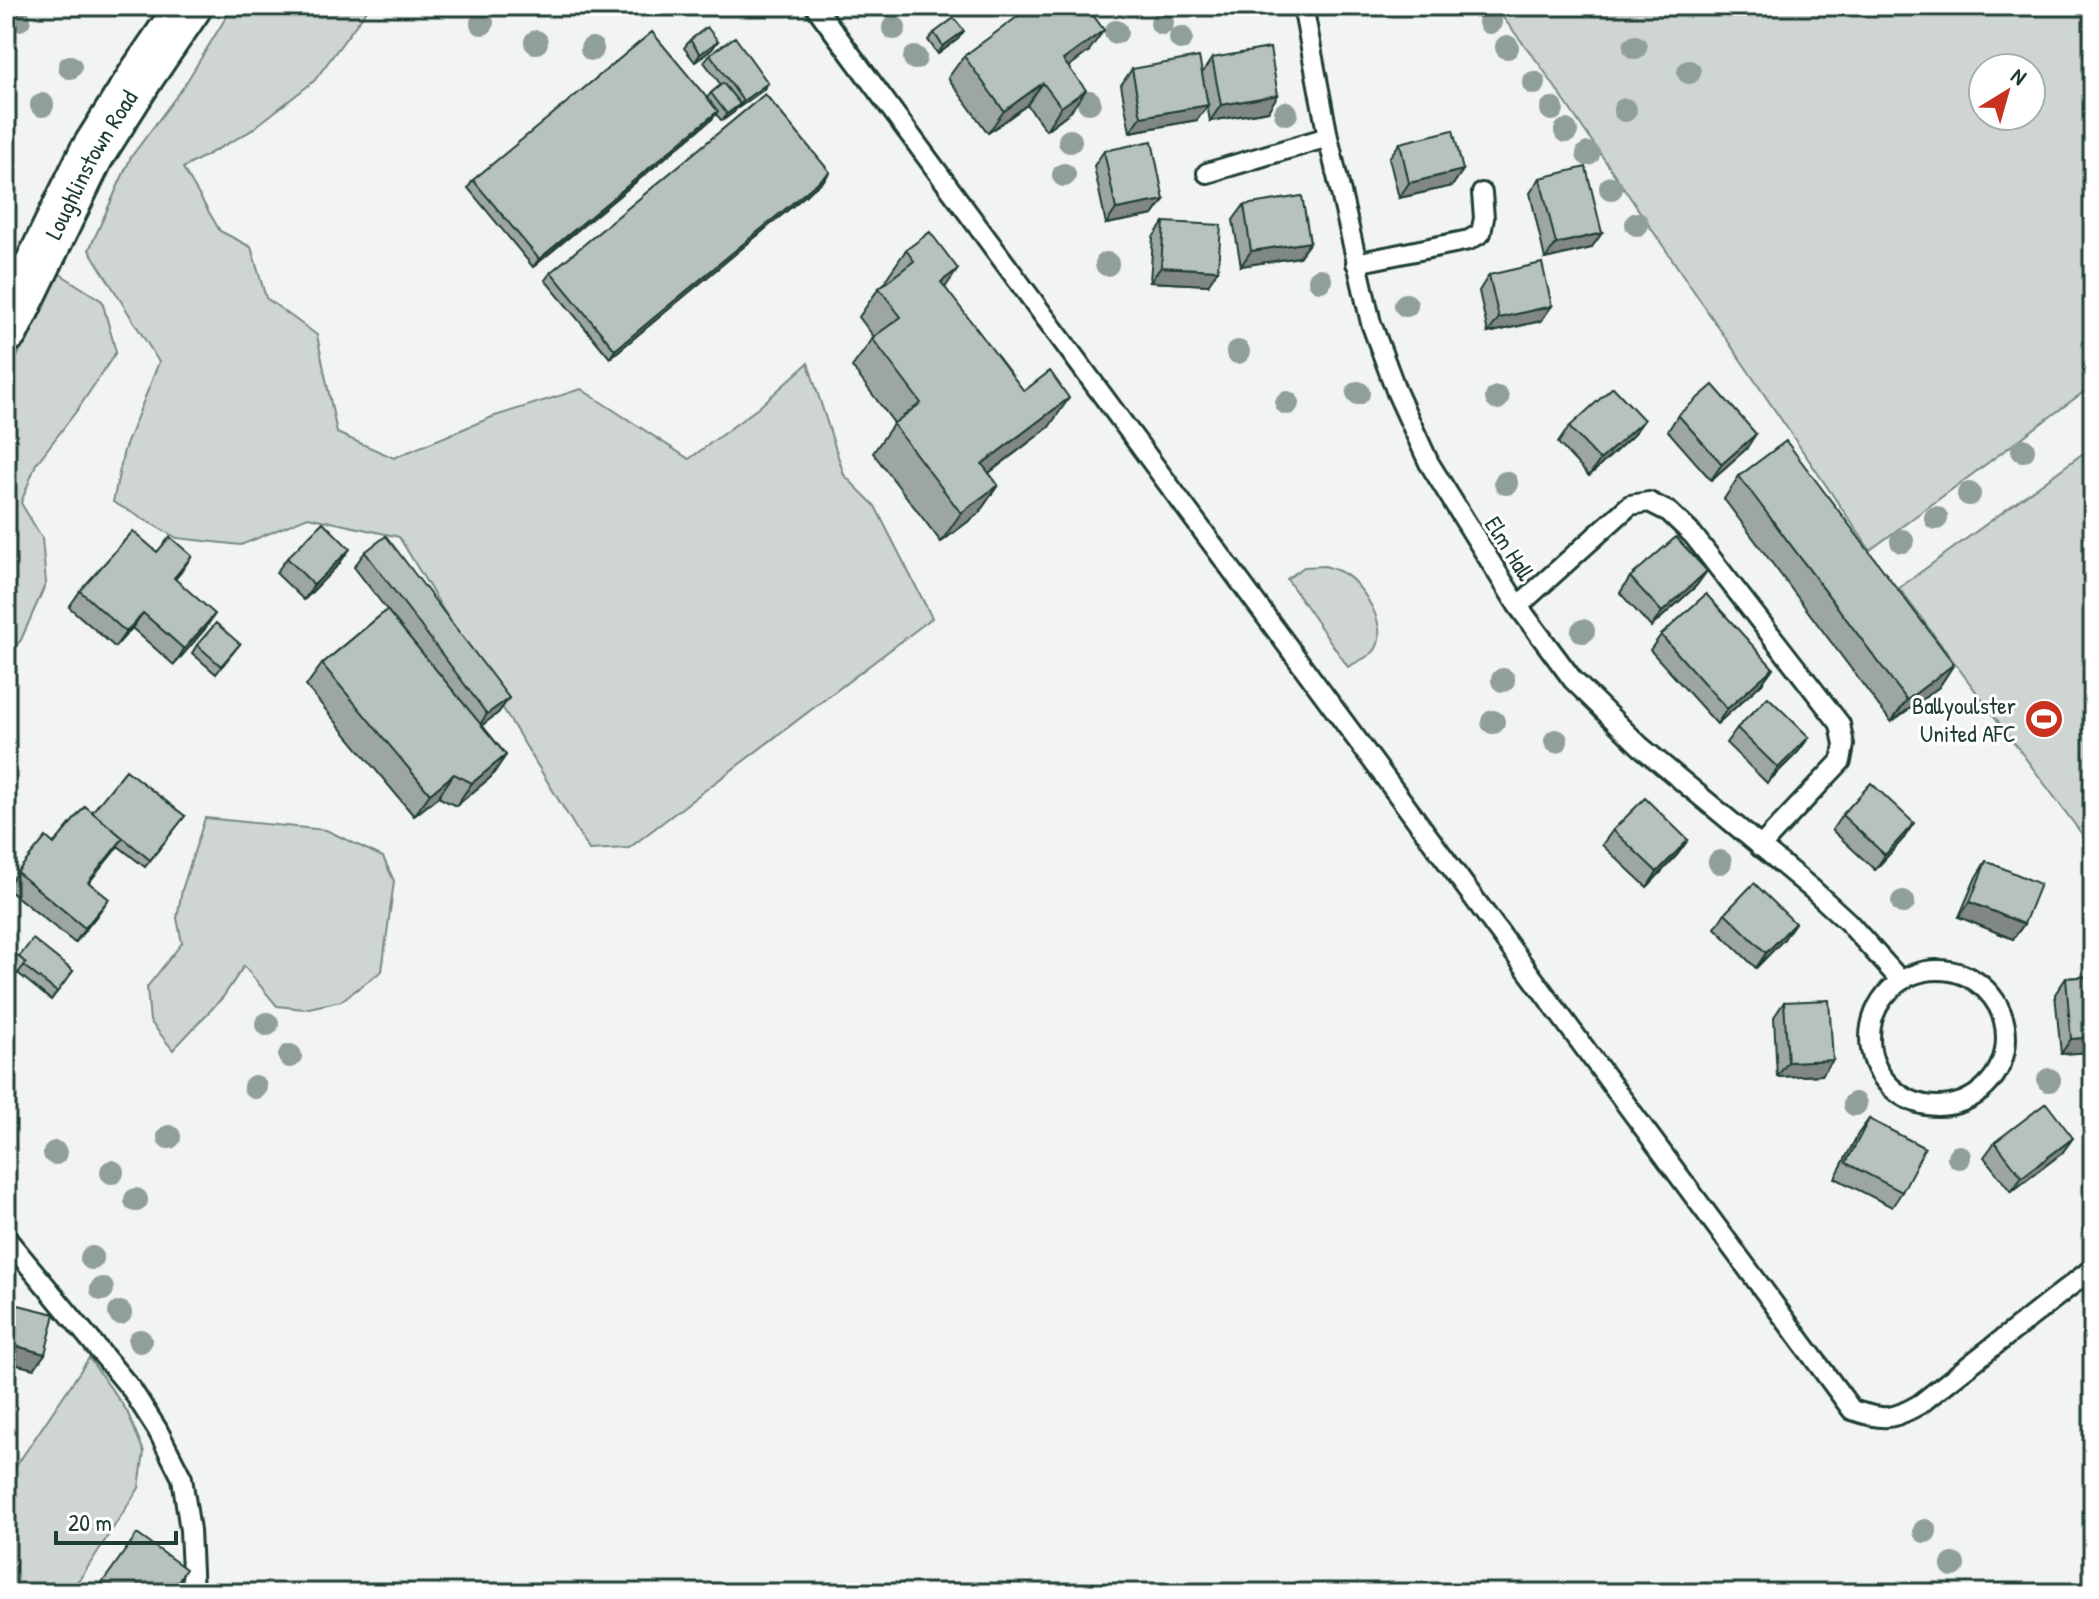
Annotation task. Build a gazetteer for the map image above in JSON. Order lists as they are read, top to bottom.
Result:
{
  "streets": {
    "street": ["Loughlinstown Road"],
    "lane": ["Elm Hall"]
  },
  "places": {
    "sports": ["Ballyoulster United AFC"]
  },
  "scale_bar": "20 m",
  "north": "top right"
}
